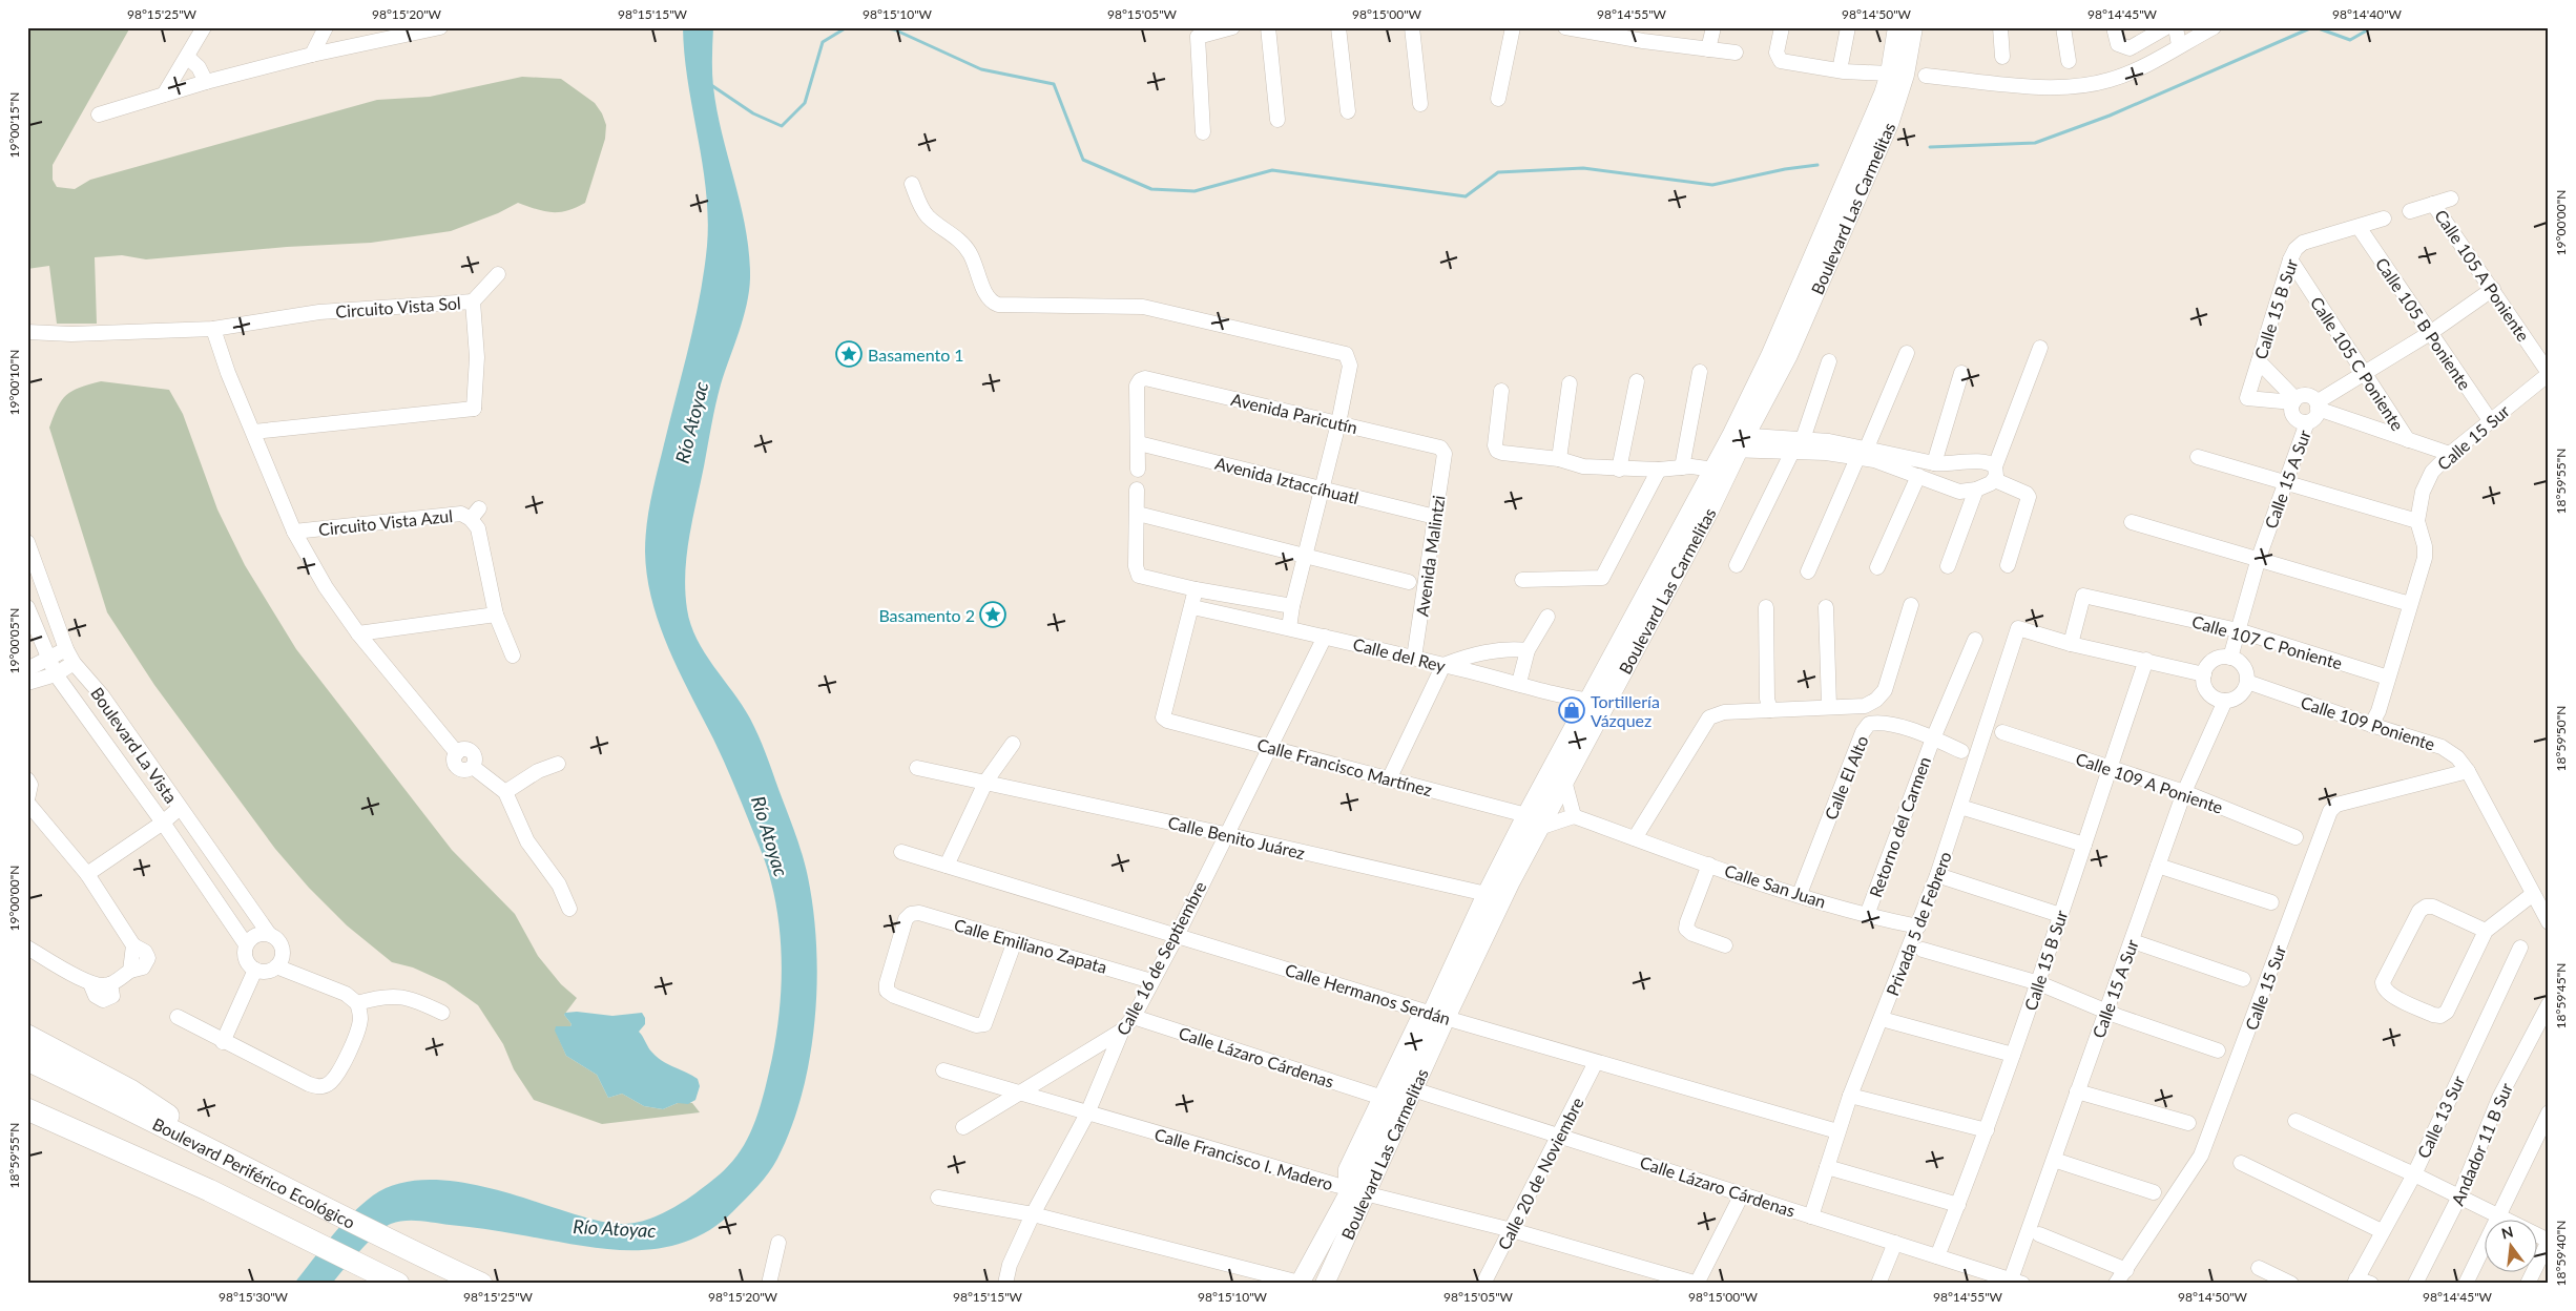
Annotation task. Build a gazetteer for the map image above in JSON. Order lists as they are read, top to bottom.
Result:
{
  "streets": {
    "highway": ["Boulevard Periférico Ecológico"],
    "main road": ["Boulevard Las Carmelitas"],
    "street": [
      "Calle 105 A Poniente",
      "Circuito Vista Sol",
      "Calle 15 B Sur",
      "Calle 105 B Poniente",
      "Calle 105 C Poniente",
      "Avenida Paricutín",
      "Calle 15 Sur",
      "Calle 15 A Sur",
      "Avenida Iztaccíhuatl",
      "Circuito Vista Azul",
      "Avenida Malintzi",
      "Calle 107 C Poniente",
      "Calle del Rey",
      "Calle 109 Poniente",
      "Boulevard La Vista",
      "Calle Francisco Martínez",
      "Calle El Alto",
      "Calle 109 A Poniente",
      "Retorno del Carmen",
      "Calle Benito Juárez",
      "Calle San Juan",
      "Privada 5 de Febrero",
      "Calle Emiliano Zapata",
      "Calle 16 de Septiembre",
      "Calle Hermanos Serdán",
      "Calle Lázaro Cárdenas",
      "Calle 13 Sur",
      "Andador 11 B Sur",
      "Calle Francisco I. Madero",
      "Calle 20 de Noviembre"
    ]
  },
  "crossings": [
    ["Boulevard Las Carmelitas", "Calle del Rey"],
    ["Boulevard Las Carmelitas", "Calle Francisco Martínez"],
    ["Boulevard Las Carmelitas", "Calle Benito Juárez"],
    ["Boulevard Las Carmelitas", "Calle Hermanos Serdán"],
    ["Boulevard Las Carmelitas", "Calle Lázaro Cárdenas"],
    ["Boulevard Las Carmelitas", "Calle Francisco I. Madero"],
    ["Calle 105 A Poniente", "Calle 15 Sur"],
    ["Circuito Vista Sol", "Circuito Vista Azul"],
    ["Calle 15 B Sur", "Calle 105 B Poniente"],
    ["Calle 15 B Sur", "Calle 105 C Poniente"],
    ["Calle 15 B Sur", "Calle 15 A Sur"],
    ["Calle 15 B Sur", "Calle 109 A Poniente"],
    ["Calle 15 B Sur", "Calle Lázaro Cárdenas"],
    ["Calle 105 B Poniente", "Calle 15 Sur"],
    ["Avenida Paricutín", "Avenida Iztaccíhuatl"],
    ["Avenida Paricutín", "Avenida Malintzi"],
    ["Calle 15 Sur", "Calle 107 C Poniente"],
    ["Calle 15 Sur", "Calle 109 Poniente"],
    ["Calle 15 A Sur", "Calle 107 C Poniente"],
    ["Calle 15 A Sur", "Calle 109 Poniente"],
    ["Calle 15 A Sur", "Calle 109 A Poniente"],
    ["Calle 15 A Sur", "Calle Lázaro Cárdenas"],
    ["Avenida Iztaccíhuatl", "Avenida Malintzi"],
    ["Avenida Malintzi", "Calle del Rey"],
    ["Calle 107 C Poniente", "Privada 5 de Febrero"],
    ["Calle del Rey", "Calle Francisco Martínez"],
    ["Calle del Rey", "Calle 16 de Septiembre"],
    ["Calle Francisco Martínez", "Calle 16 de Septiembre"],
    ["Calle El Alto", "Retorno del Carmen"],
    ["Calle El Alto", "Calle San Juan"],
    ["Retorno del Carmen", "Calle San Juan"],
    ["Calle Benito Juárez", "Calle 16 de Septiembre"],
    ["Calle San Juan", "Privada 5 de Febrero"],
    ["Privada 5 de Febrero", "Calle Hermanos Serdán"],
    ["Privada 5 de Febrero", "Calle Lázaro Cárdenas"],
    ["Calle Emiliano Zapata", "Calle 16 de Septiembre"],
    ["Calle 16 de Septiembre", "Calle Hermanos Serdán"],
    ["Calle 16 de Septiembre", "Calle Lázaro Cárdenas"],
    ["Calle 16 de Septiembre", "Calle Francisco I. Madero"],
    ["Calle Hermanos Serdán", "Calle 20 de Noviembre"],
    ["Calle Lázaro Cárdenas", "Calle 20 de Noviembre"],
    ["Calle Francisco I. Madero", "Calle 20 de Noviembre"]
  ],
  "water": ["Río Atoyac"],
  "places": {
    "place": ["Basamento 1", "Basamento 2"],
    "shop": ["Tortillería Vázquez"]
  },
  "north": "top",
  "coordinates": [
    "98°15'25\"W",
    "98°15'20\"W",
    "98°15'15\"W",
    "98°15'10\"W",
    "98°15'05\"W",
    "98°15'00\"W",
    "98°14'55\"W",
    "98°14'50\"W",
    "98°14'45\"W",
    "98°14'40\"W",
    "19°00'15\"N",
    "19°00'00\"N",
    "19°00'10\"N",
    "18°59'55\"N",
    "19°00'05\"N",
    "18°59'50\"N",
    "18°59'45\"N",
    "18°59'40\"N",
    "98°15'30\"W"
  ]
}
